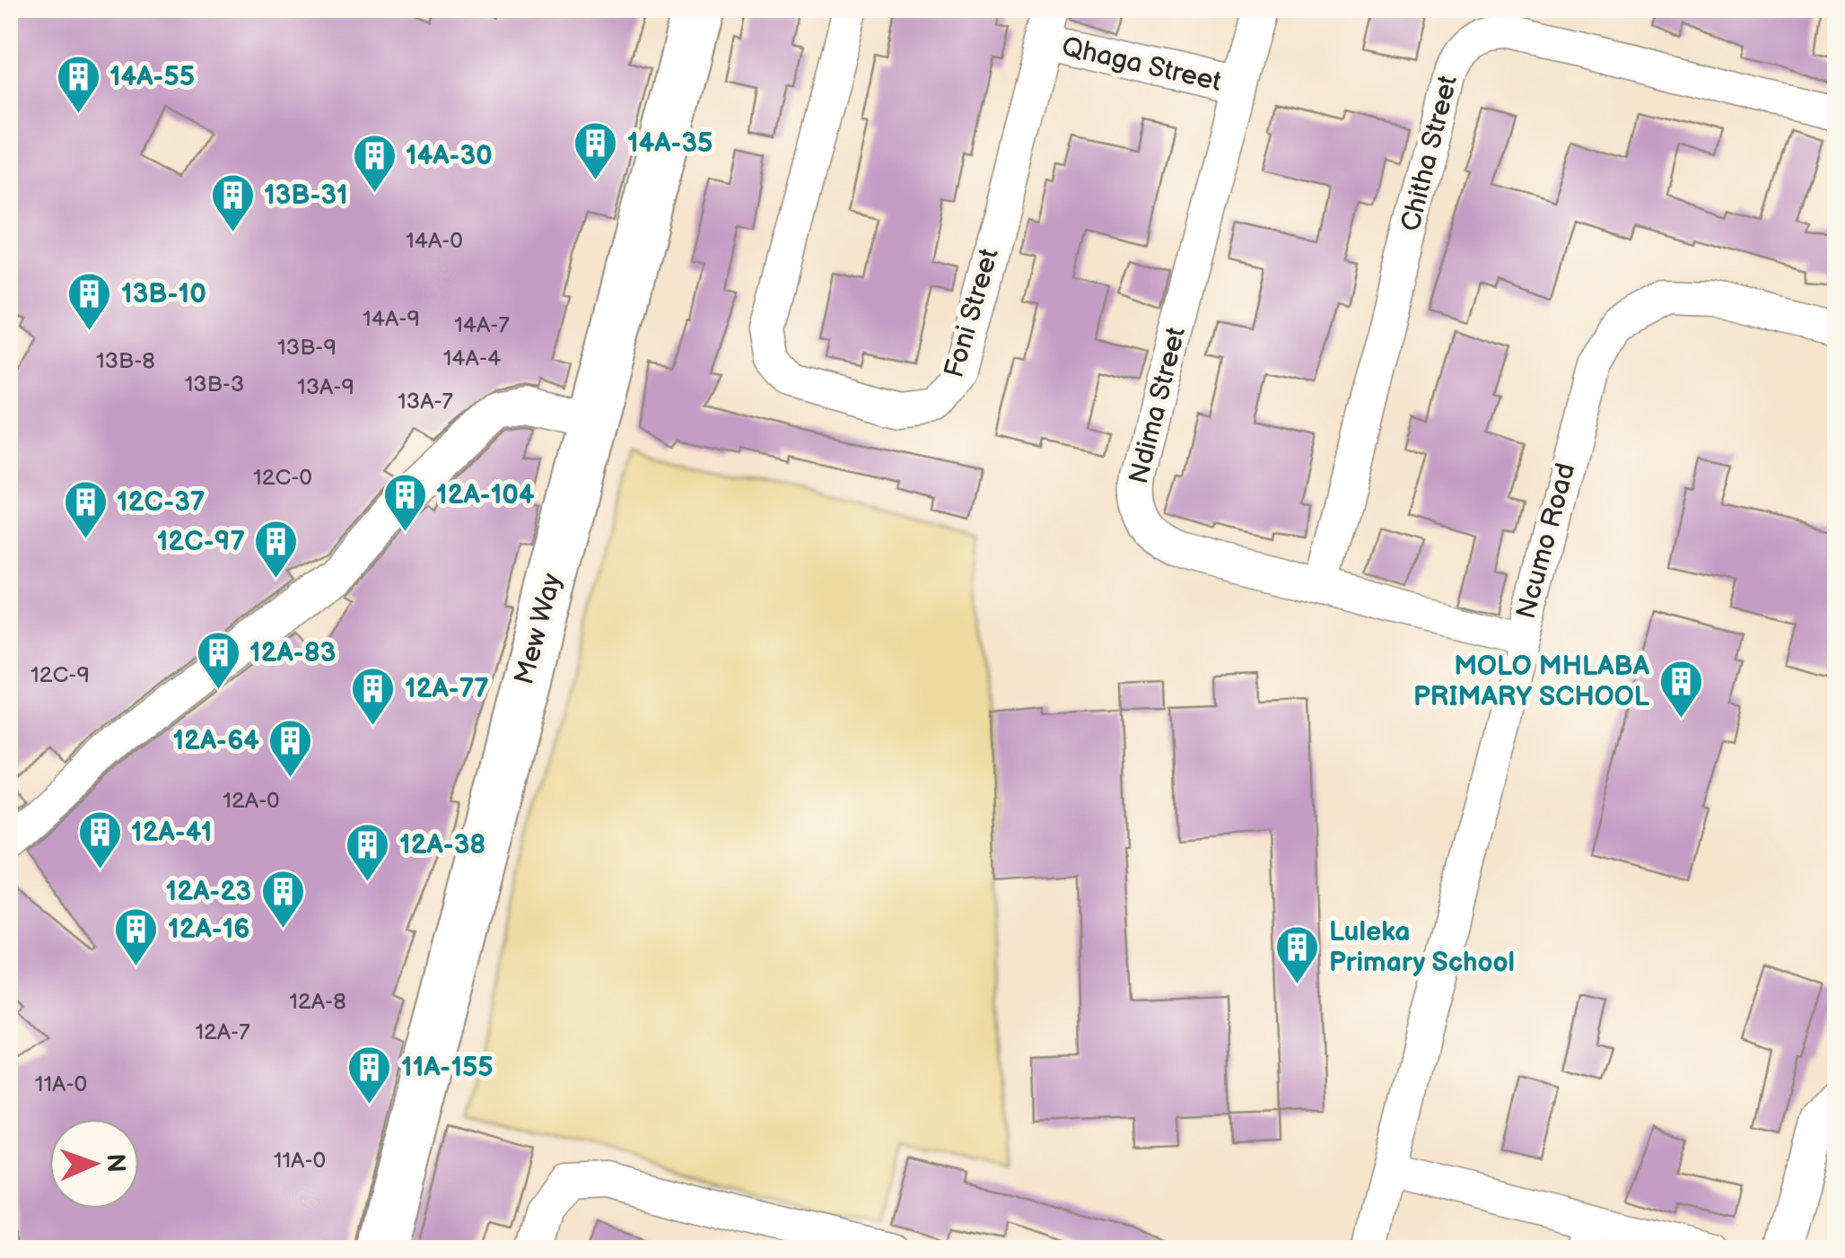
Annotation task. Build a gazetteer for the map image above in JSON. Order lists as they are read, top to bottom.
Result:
{
  "streets": {
    "main road": ["Mew Way"],
    "street": [
      "Qhaga Street",
      "Chitha Street",
      "Foni Street",
      "Ndima Street",
      "Ncumo Road"
    ]
  },
  "crossings": [
    ["Qhaga Street", "Foni Street"],
    ["Qhaga Street", "Ndima Street"],
    ["Chitha Street", "Ndima Street"],
    ["Ndima Street", "Ncumo Road"]
  ],
  "places": {
    "building": [
      "14A-55",
      "14A-35",
      "14A-30",
      "13B-31",
      "13B-10",
      "12A-104",
      "12C-37",
      "12C-97",
      "12A-83",
      "MOLO MHLABA PRIMARY SCHOOL",
      "12A-77",
      "12A-64",
      "12A-41",
      "12A-38",
      "12A-23",
      "12A-16",
      "Luleka Primary School",
      "11A-155"
    ]
  },
  "house_numbers": [
    "14A-0",
    "14A-9",
    "14A-7",
    "13B-9",
    "14A-4",
    "13B-8",
    "13B-3",
    "13A-9",
    "13A-7",
    "12C-0",
    "12C-9",
    "12A-0",
    "12A-8",
    "12A-7",
    "11A-0",
    "11A-0"
  ],
  "north": "right"
}
